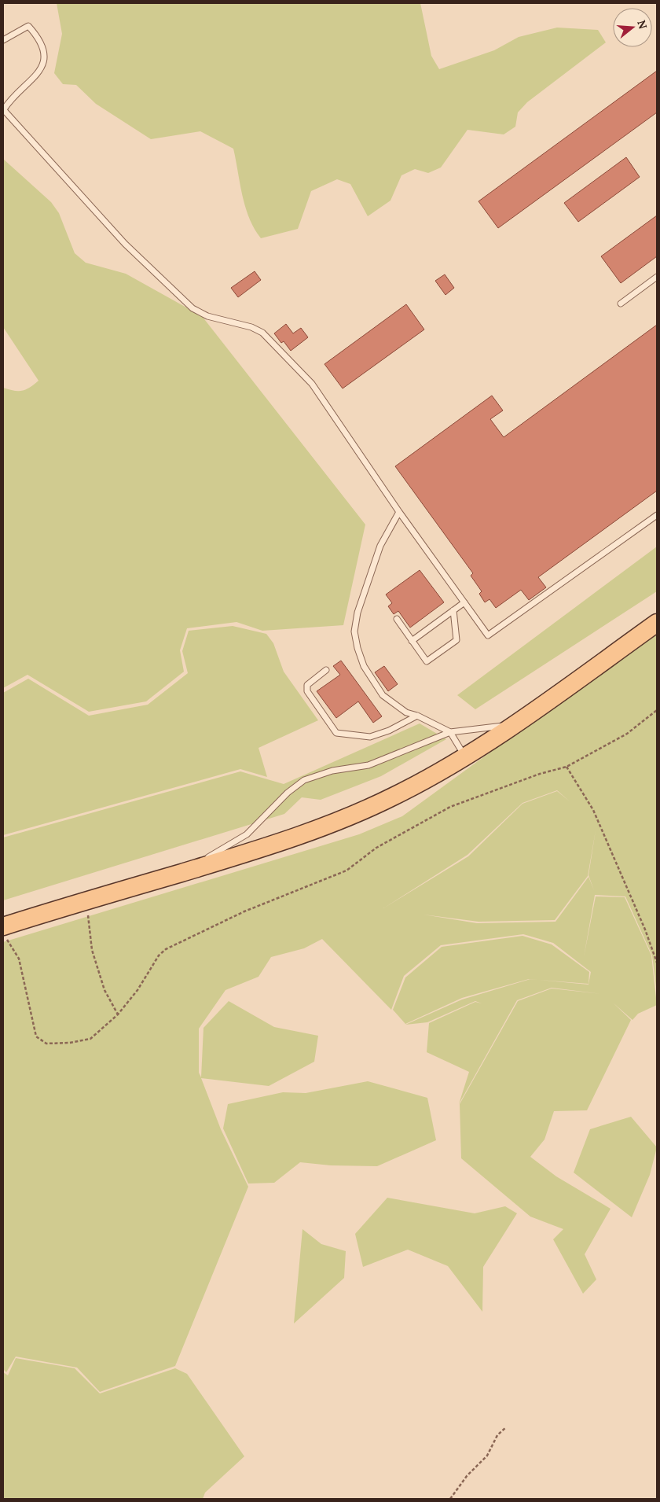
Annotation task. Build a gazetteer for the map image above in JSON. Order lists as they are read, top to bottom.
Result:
{
  "north": "right"
}
